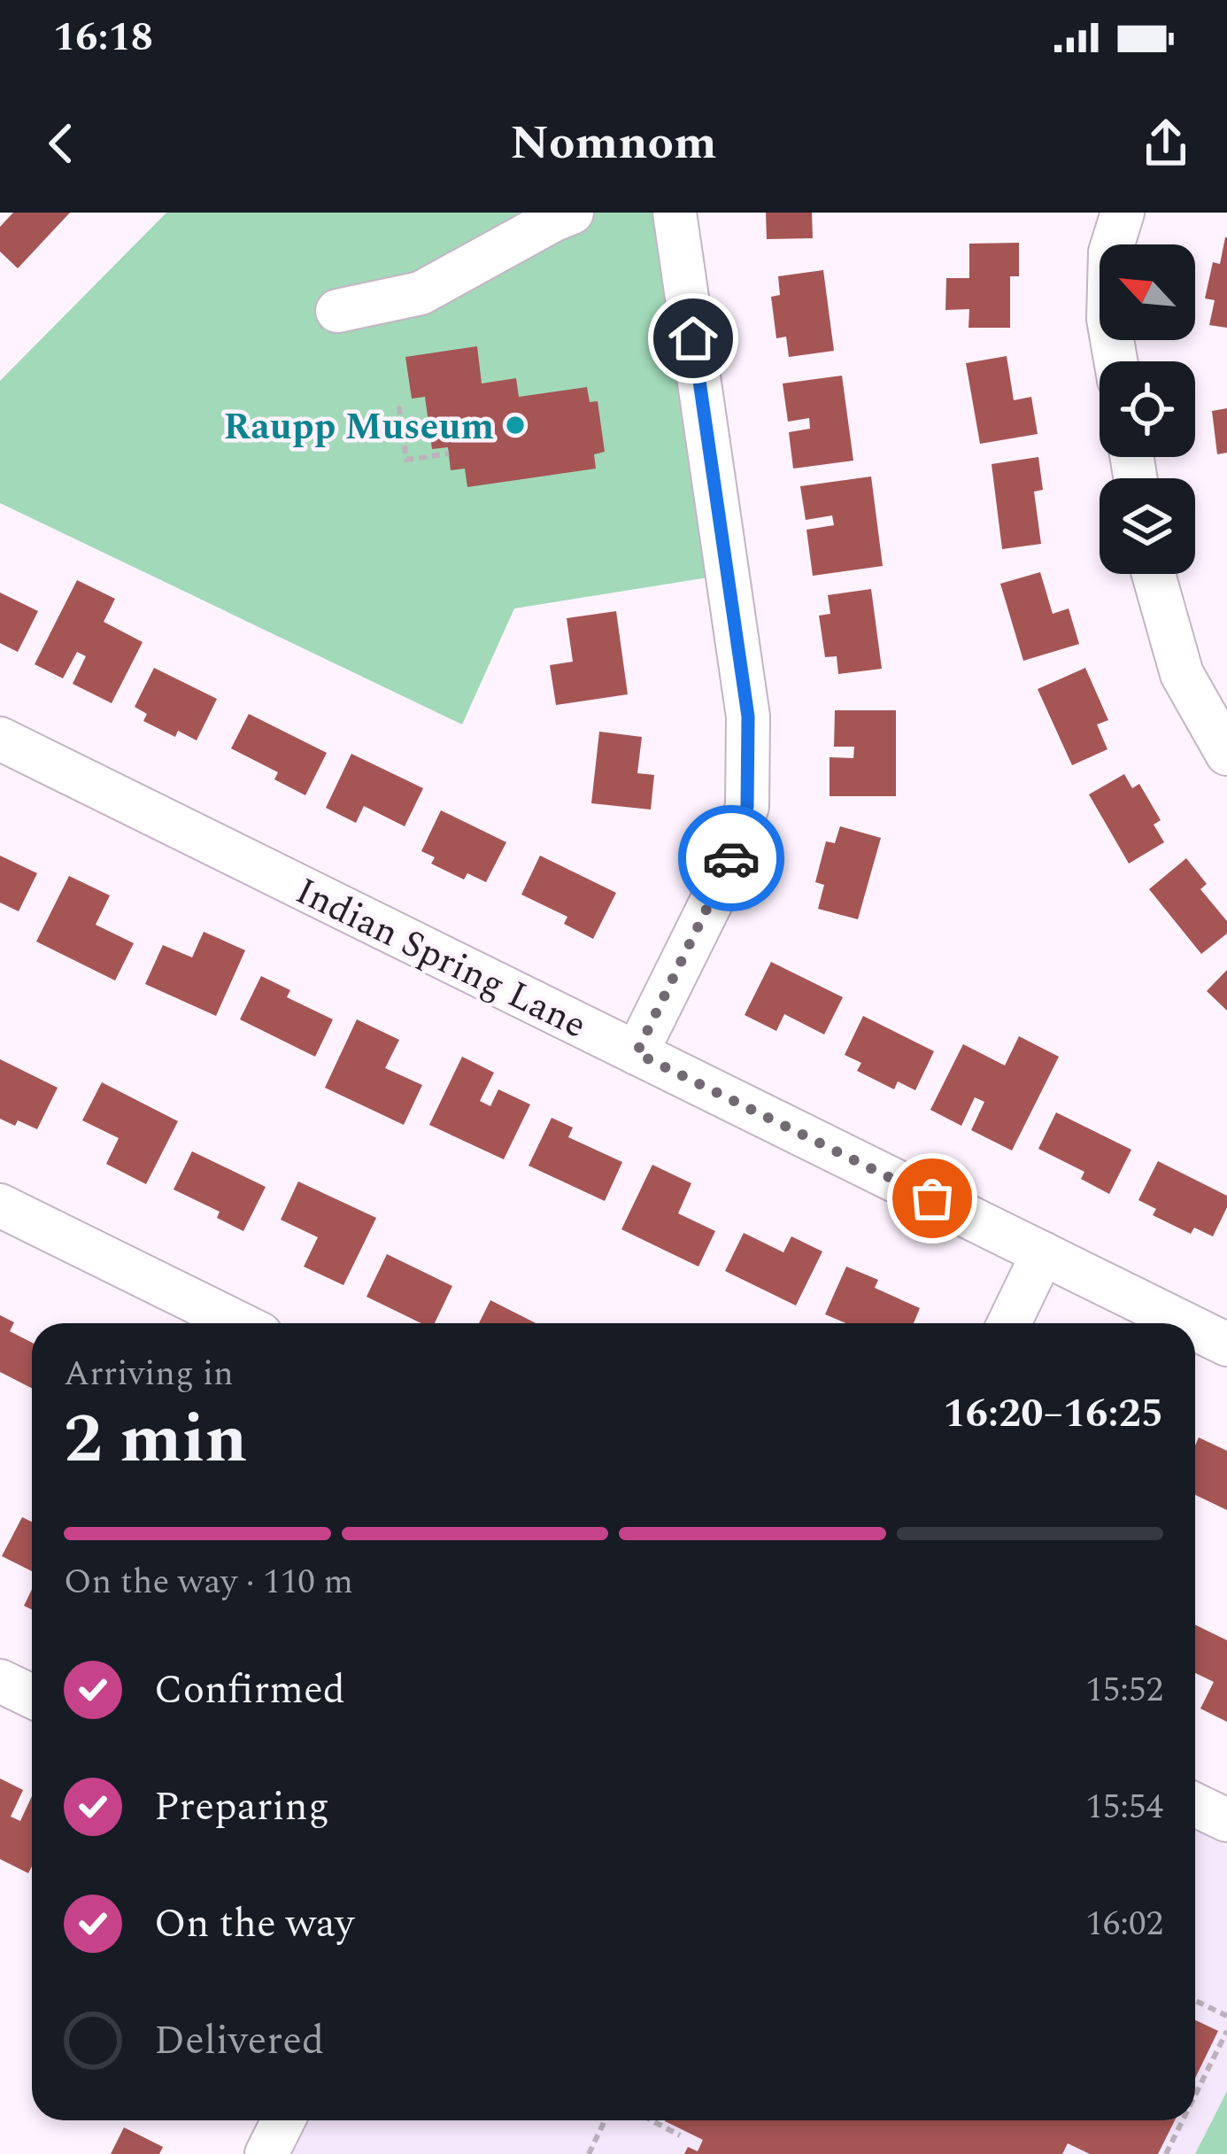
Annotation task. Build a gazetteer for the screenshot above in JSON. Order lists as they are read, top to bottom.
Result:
{
  "streets": {
    "street": ["Indian Spring Lane"]
  },
  "places": ["Raupp Museum"],
  "north": "top left",
  "page": {
    "status": "16:18",
    "header": "Nomnom",
    "heading": ["2 min", "Arriving in", "16:20–16:25"],
    "bar": "On the way · 110 m",
    "list": [
      ["Confirmed", "15:52"],
      ["Preparing", "15:54"],
      ["On the way", "16:02"],
      "Delivered"
    ]
  }
}
